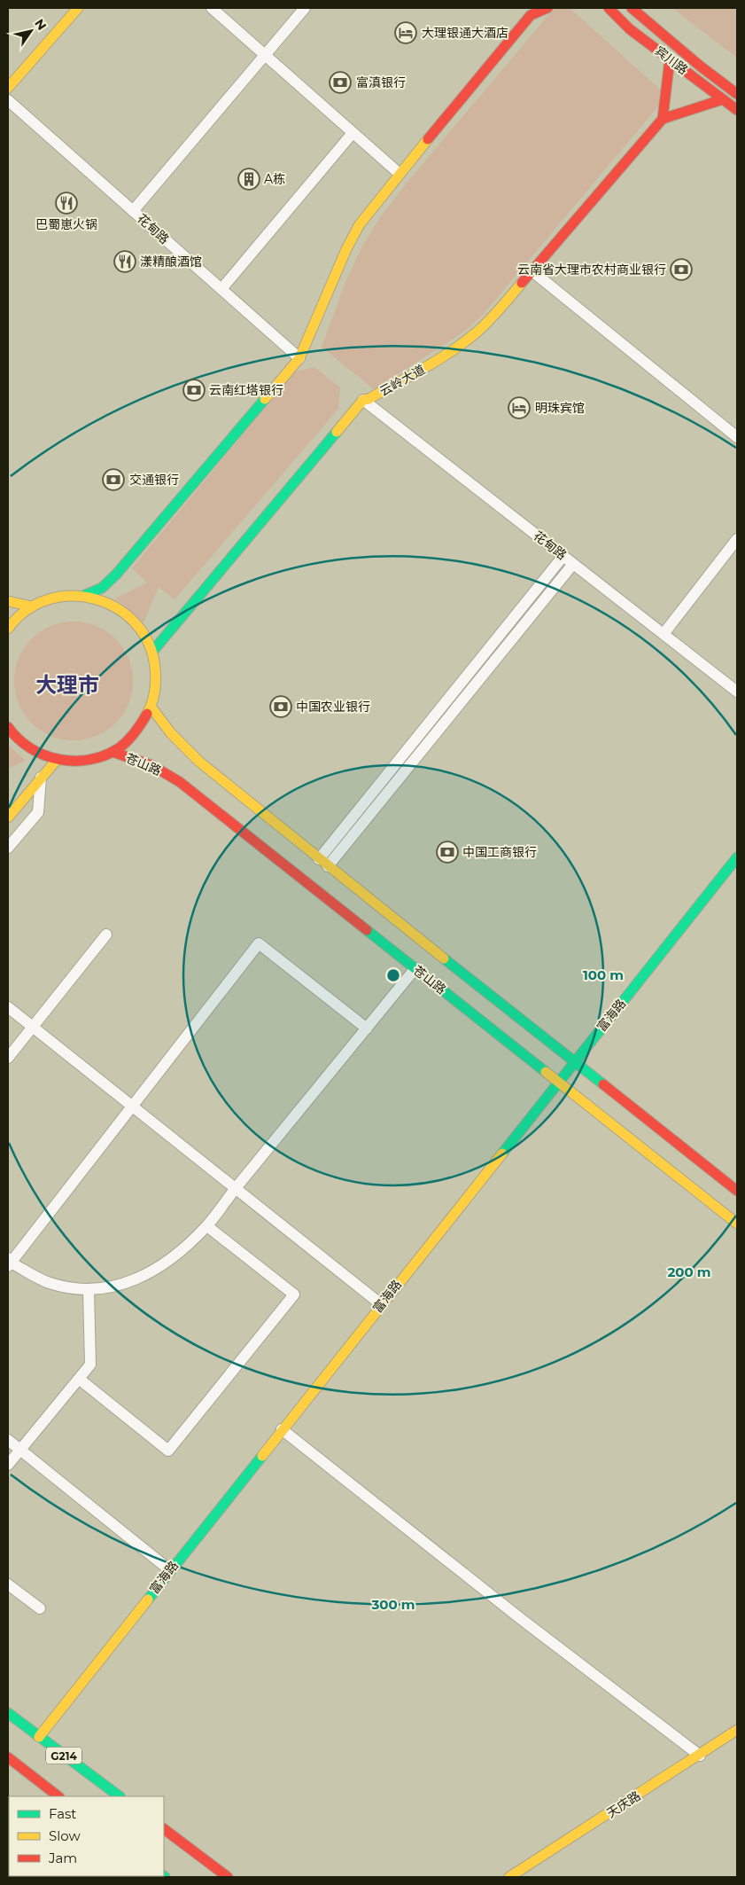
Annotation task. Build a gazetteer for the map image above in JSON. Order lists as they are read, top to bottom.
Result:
{
  "streets": {
    "main road": [
      "宾川路",
      "云岭大道",
      "苍山路",
      "富海路",
      "G214",
      "天庆路"
    ],
    "street": ["花甸路"]
  },
  "crossings": [
    ["花甸路", "云岭大道"],
    ["苍山路", "富海路"],
    ["富海路", "G214"]
  ],
  "districts": ["大理市"],
  "places": {
    "hotel": ["大理银通大酒店", "明珠宾馆"],
    "bank": [
      "富滇银行",
      "云南省大理市农村商业银行",
      "云南红塔银行",
      "交通银行",
      "中国农业银行",
      "中国工商银行"
    ],
    "building": ["A栋"],
    "restaurant": ["巴蜀崽火锅", "漾精酿酒馆"]
  },
  "legend": ["Fast", "Slow", "Jam"],
  "north": "top right",
  "rings": ["100 m", "200 m", "300 m"]
}
